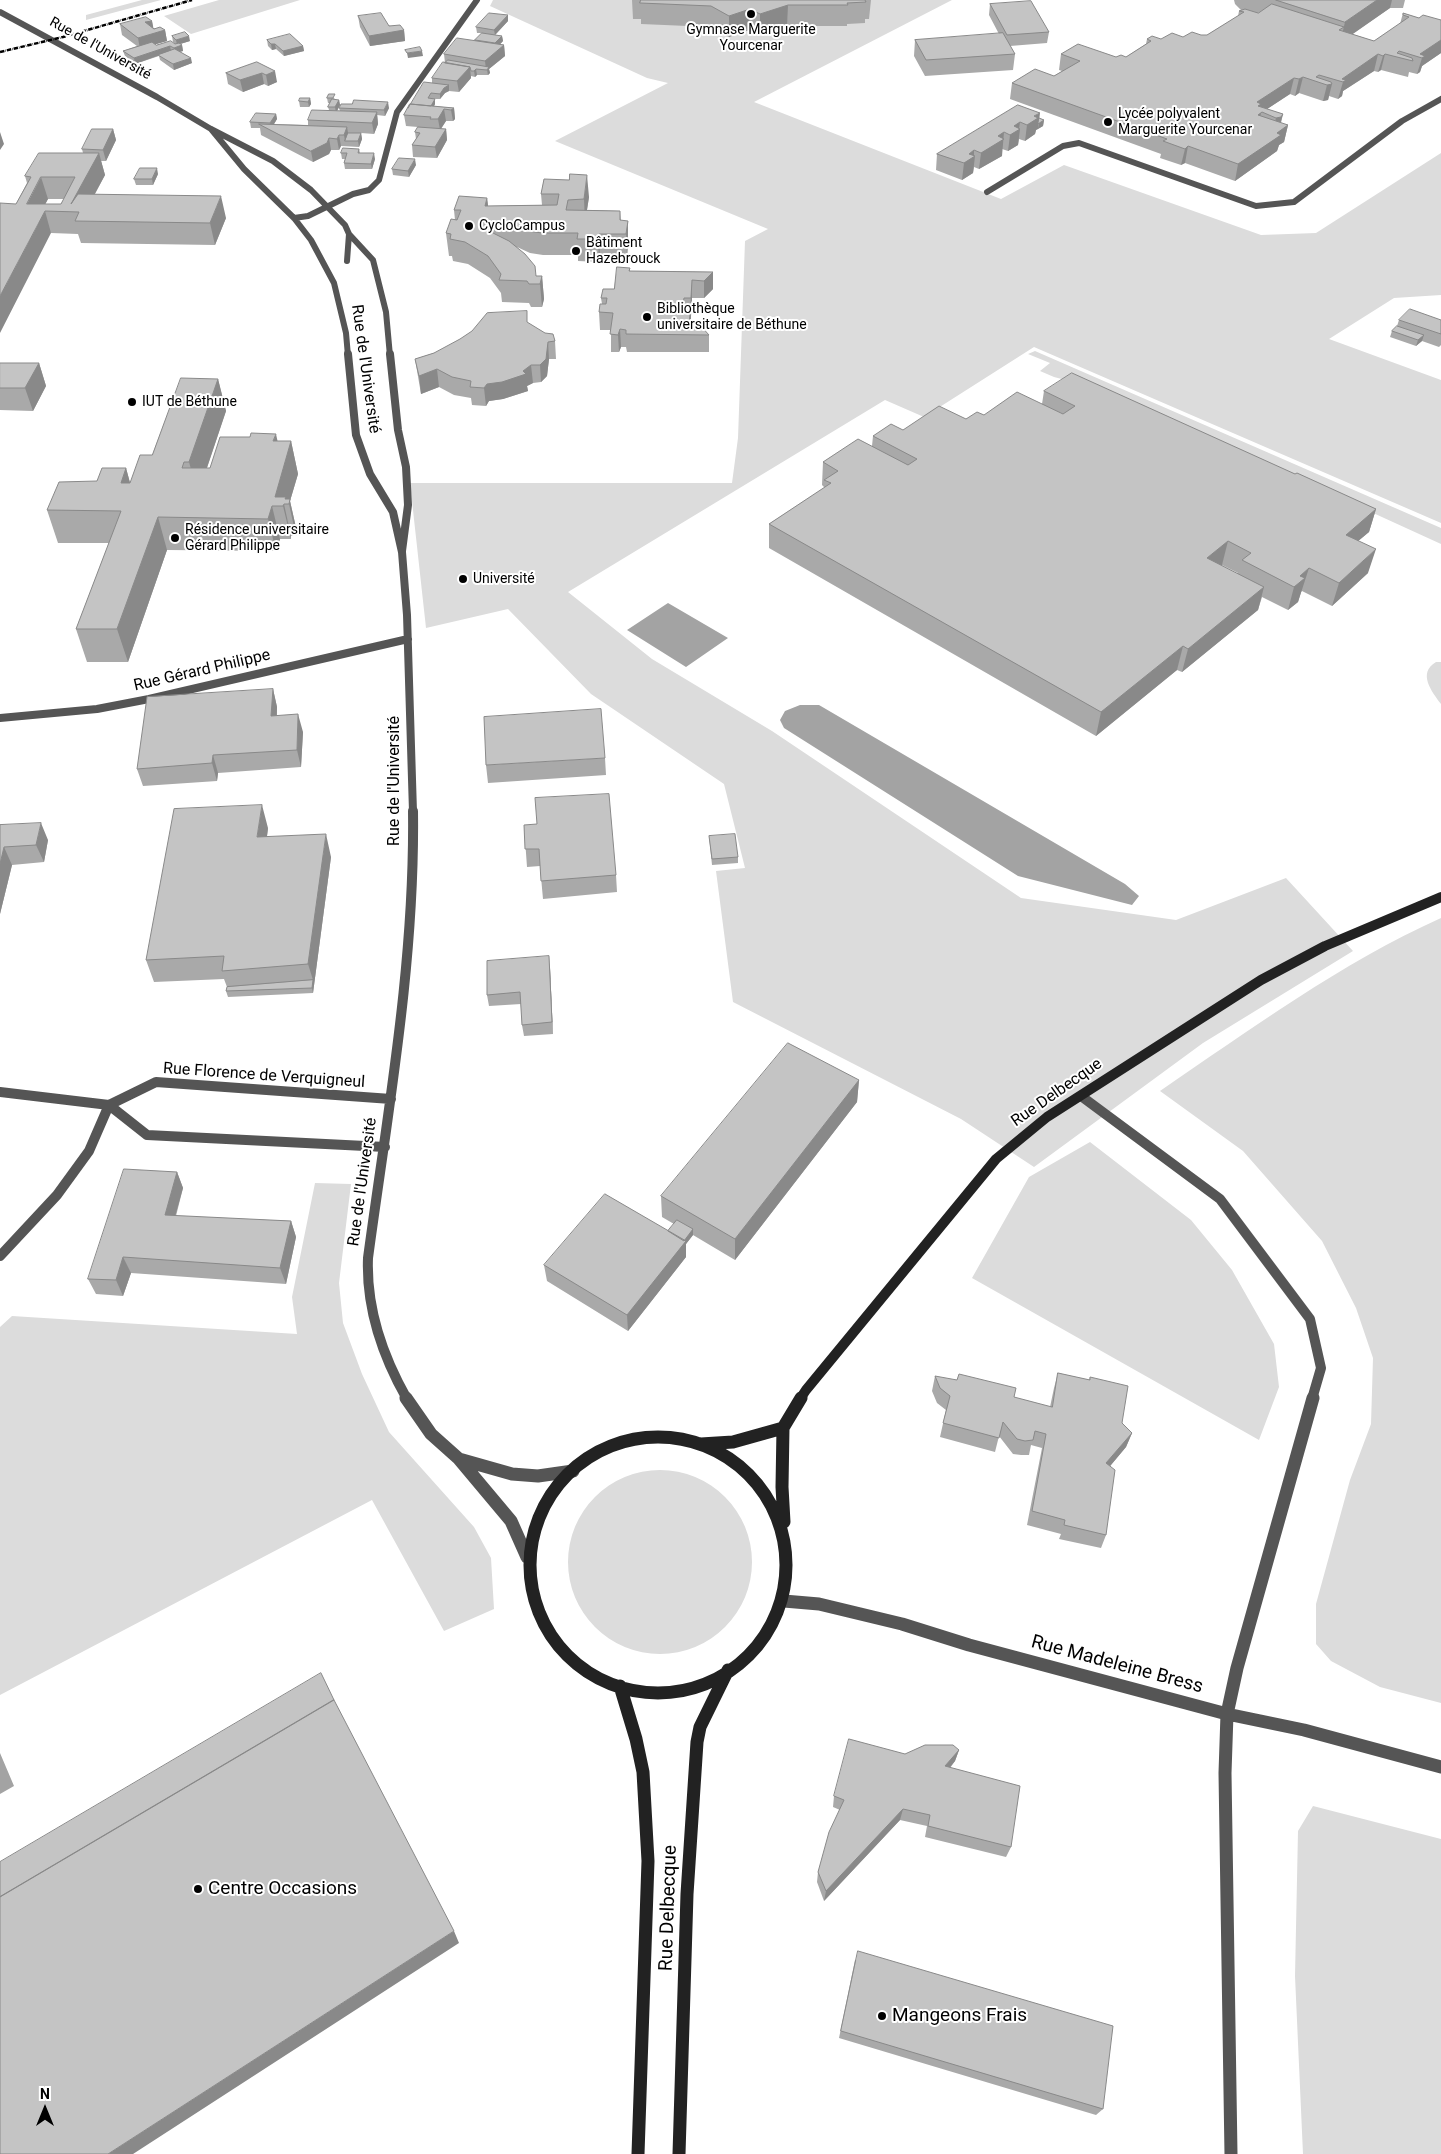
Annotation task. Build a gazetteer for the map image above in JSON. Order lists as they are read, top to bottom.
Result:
{
  "streets": {
    "street": [
      "Rue de l'Université",
      "Rue Gérard Philippe",
      "Rue Florence de Verquigneul",
      "Rue Delbecque",
      "Rue Madeleine Bress"
    ]
  },
  "crossings": [
    ["Rue de l'Université", "Rue Gérard Philippe"],
    ["Rue de l'Université", "Rue Florence de Verquigneul"]
  ],
  "places": [
    "Gymnase Marguerite Yourcenar",
    "Lycée polyvalent Marguerite Yourcenar",
    "CycloCampus",
    "Bâtiment Hazebrouck",
    "Bibliothèque universitaire de Béthune",
    "IUT de Béthune",
    "Résidence universitaire Gérard Philippe",
    "Université",
    "Centre Occasions",
    "Mangeons Frais"
  ],
  "north": "top"
}
